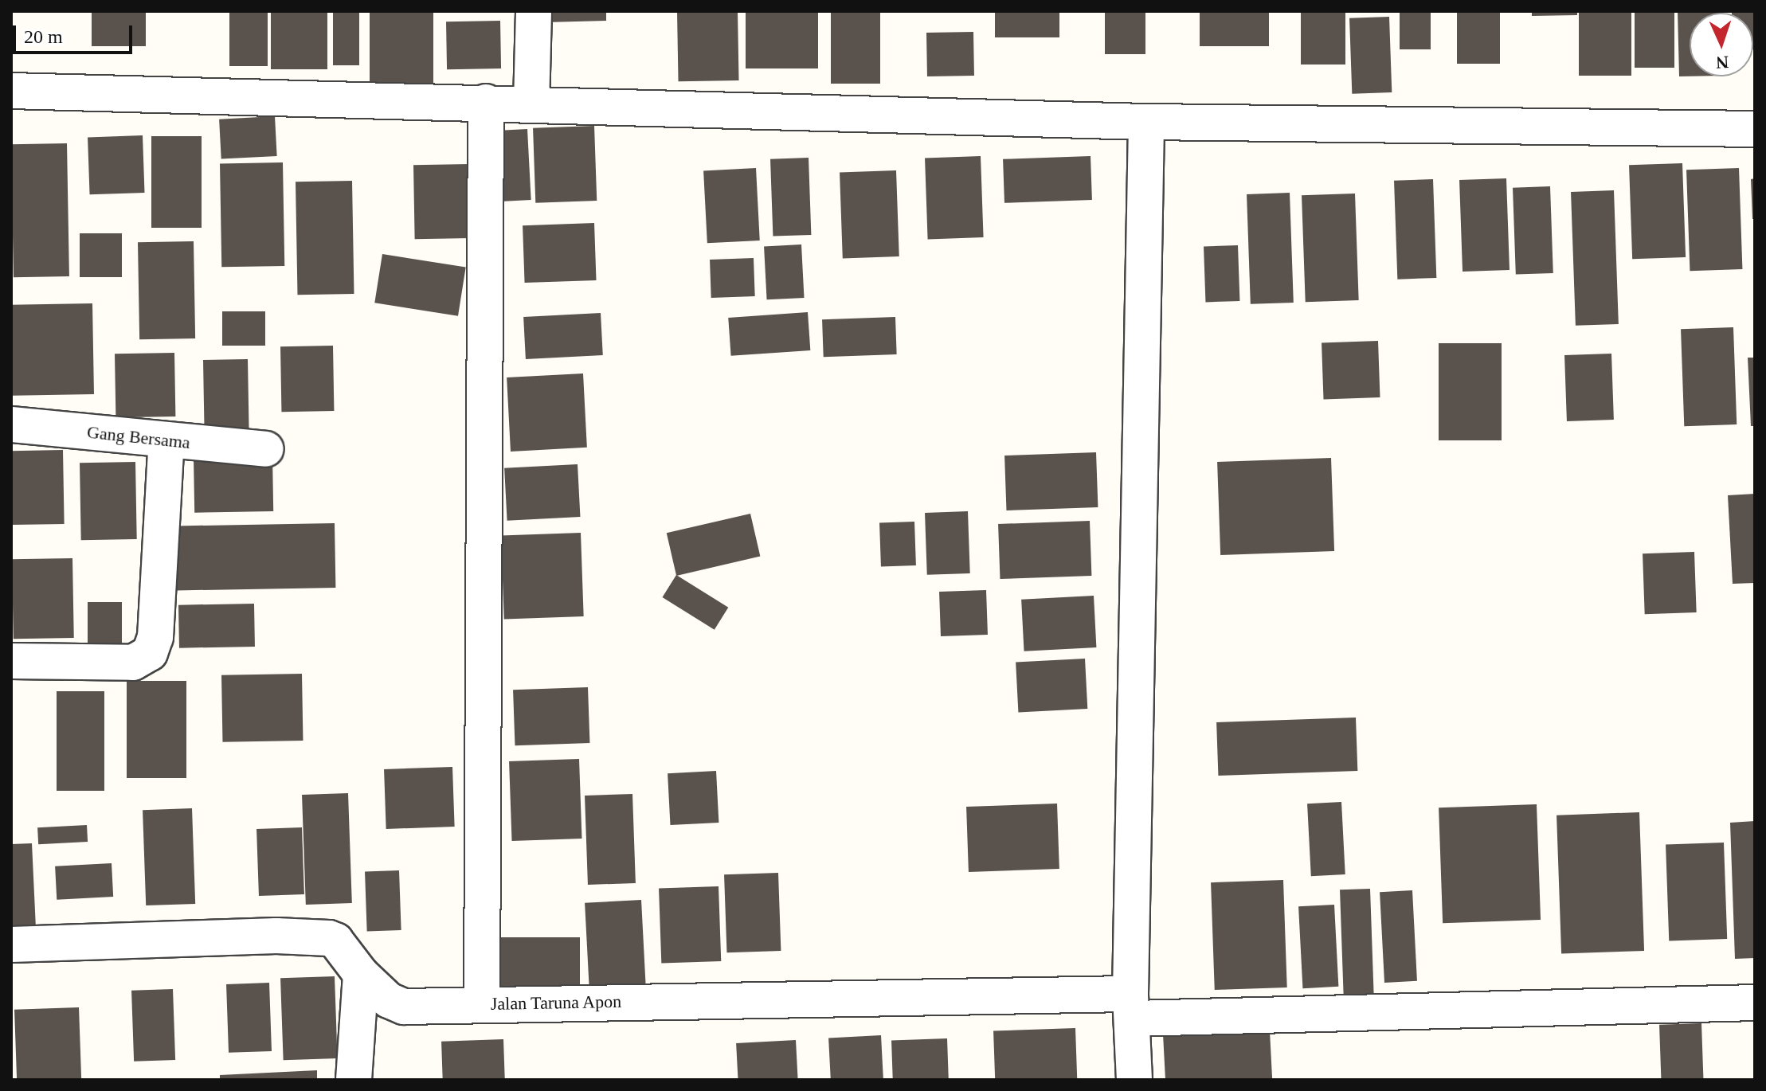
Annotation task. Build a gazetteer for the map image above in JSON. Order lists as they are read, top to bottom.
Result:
{
  "streets": {
    "street": ["Gang Bersama", "Jalan Taruna Apon"]
  },
  "scale_bar": "20 m",
  "north": "bottom"
}
